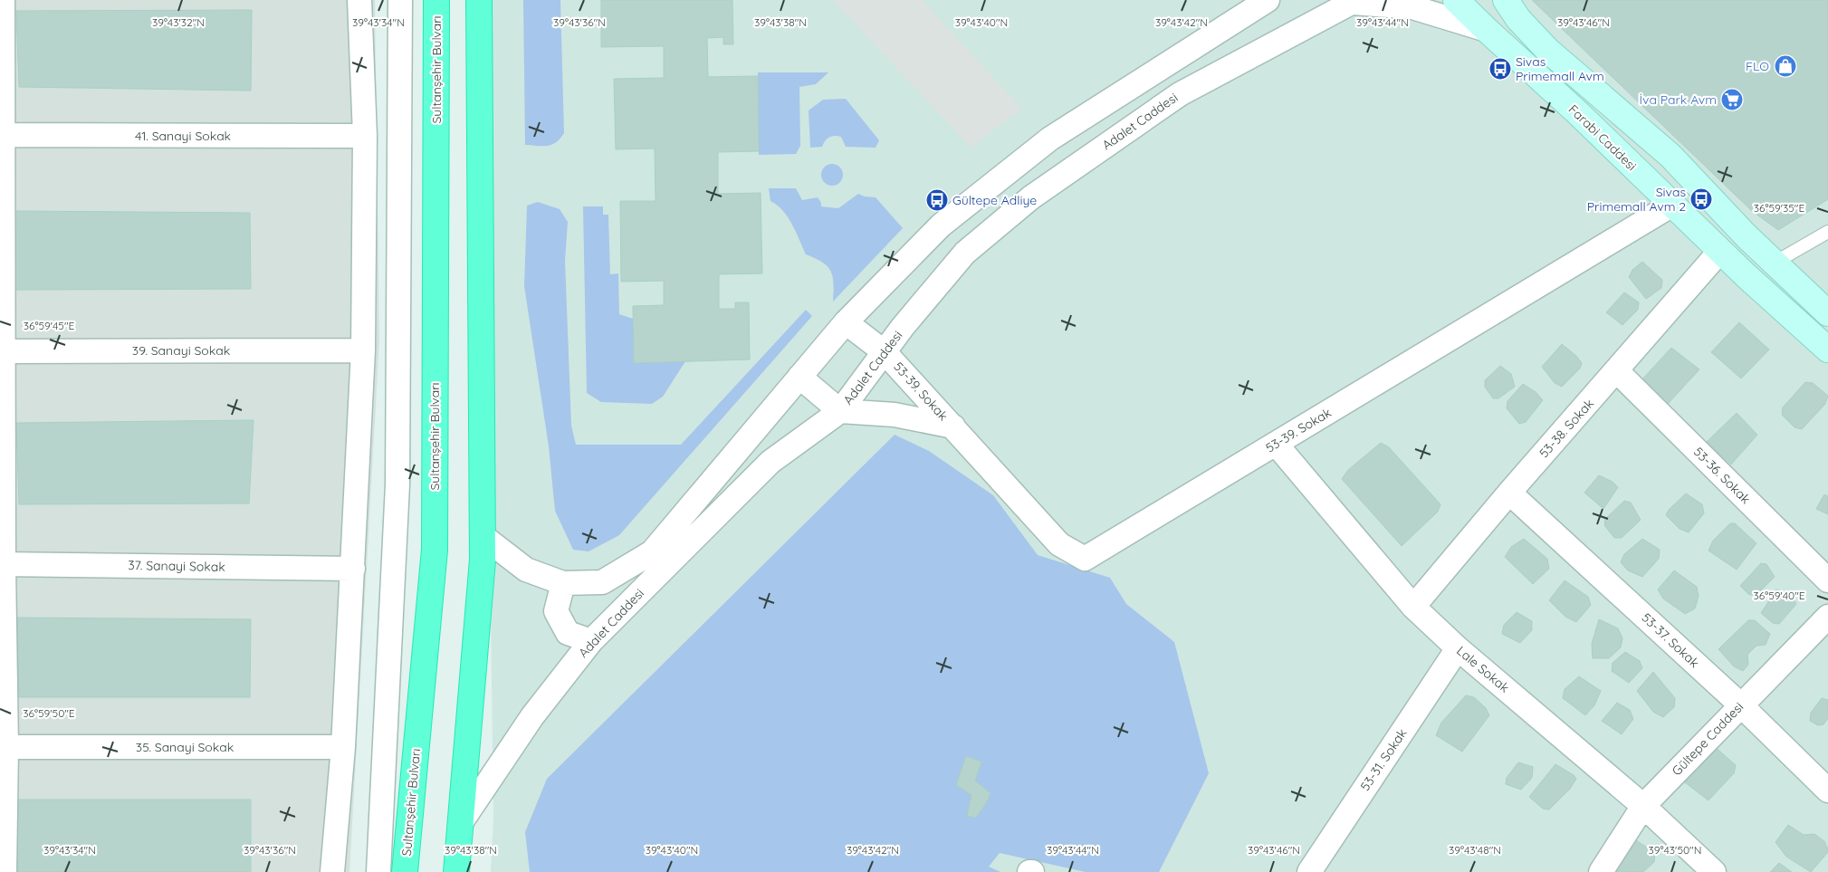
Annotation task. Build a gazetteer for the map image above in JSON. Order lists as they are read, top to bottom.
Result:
{
  "streets": {
    "highway": ["Sultanşehir Bulvarı"],
    "street": [
      "Adalet Caddesi",
      "41. Sanayi Sokak",
      "Farabi Caddesi",
      "39. Sanayi Sokak",
      "53-39. Sokak",
      "53-38. Sokak",
      "53-36. Sokak",
      "37. Sanayi Sokak",
      "53-37. Sokak",
      "Lale Sokak",
      "Gültepe Caddesi",
      "35. Sanayi Sokak",
      "53-31. Sokak"
    ]
  },
  "crossings": [
    ["Adalet Caddesi", "53-39. Sokak"],
    ["Farabi Caddesi", "53-39. Sokak"],
    ["Farabi Caddesi", "53-38. Sokak"],
    ["53-39. Sokak", "Lale Sokak"],
    ["53-38. Sokak", "53-36. Sokak"],
    ["53-38. Sokak", "53-37. Sokak"],
    ["53-38. Sokak", "Lale Sokak"],
    ["53-37. Sokak", "Gültepe Caddesi"],
    ["Lale Sokak", "Gültepe Caddesi"],
    ["Lale Sokak", "53-31. Sokak"]
  ],
  "places": {
    "shop": ["FLO"],
    "bus stop": ["Sivas Primemall Avm", "Sivas Primemall Avm 2", "Gültepe Adliye"],
    "supermarket": ["İva Park Avm"]
  },
  "coordinates": [
    "39°43'32\"N",
    "39°43'34\"N",
    "39°43'36\"N",
    "39°43'38\"N",
    "39°43'40\"N",
    "39°43'42\"N",
    "39°43'44\"N",
    "39°43'46\"N",
    "36°59'35\"E",
    "36°59'45\"E",
    "36°59'40\"E",
    "36°59'50\"E",
    "39°43'48\"N",
    "39°43'50\"N"
  ]
}
